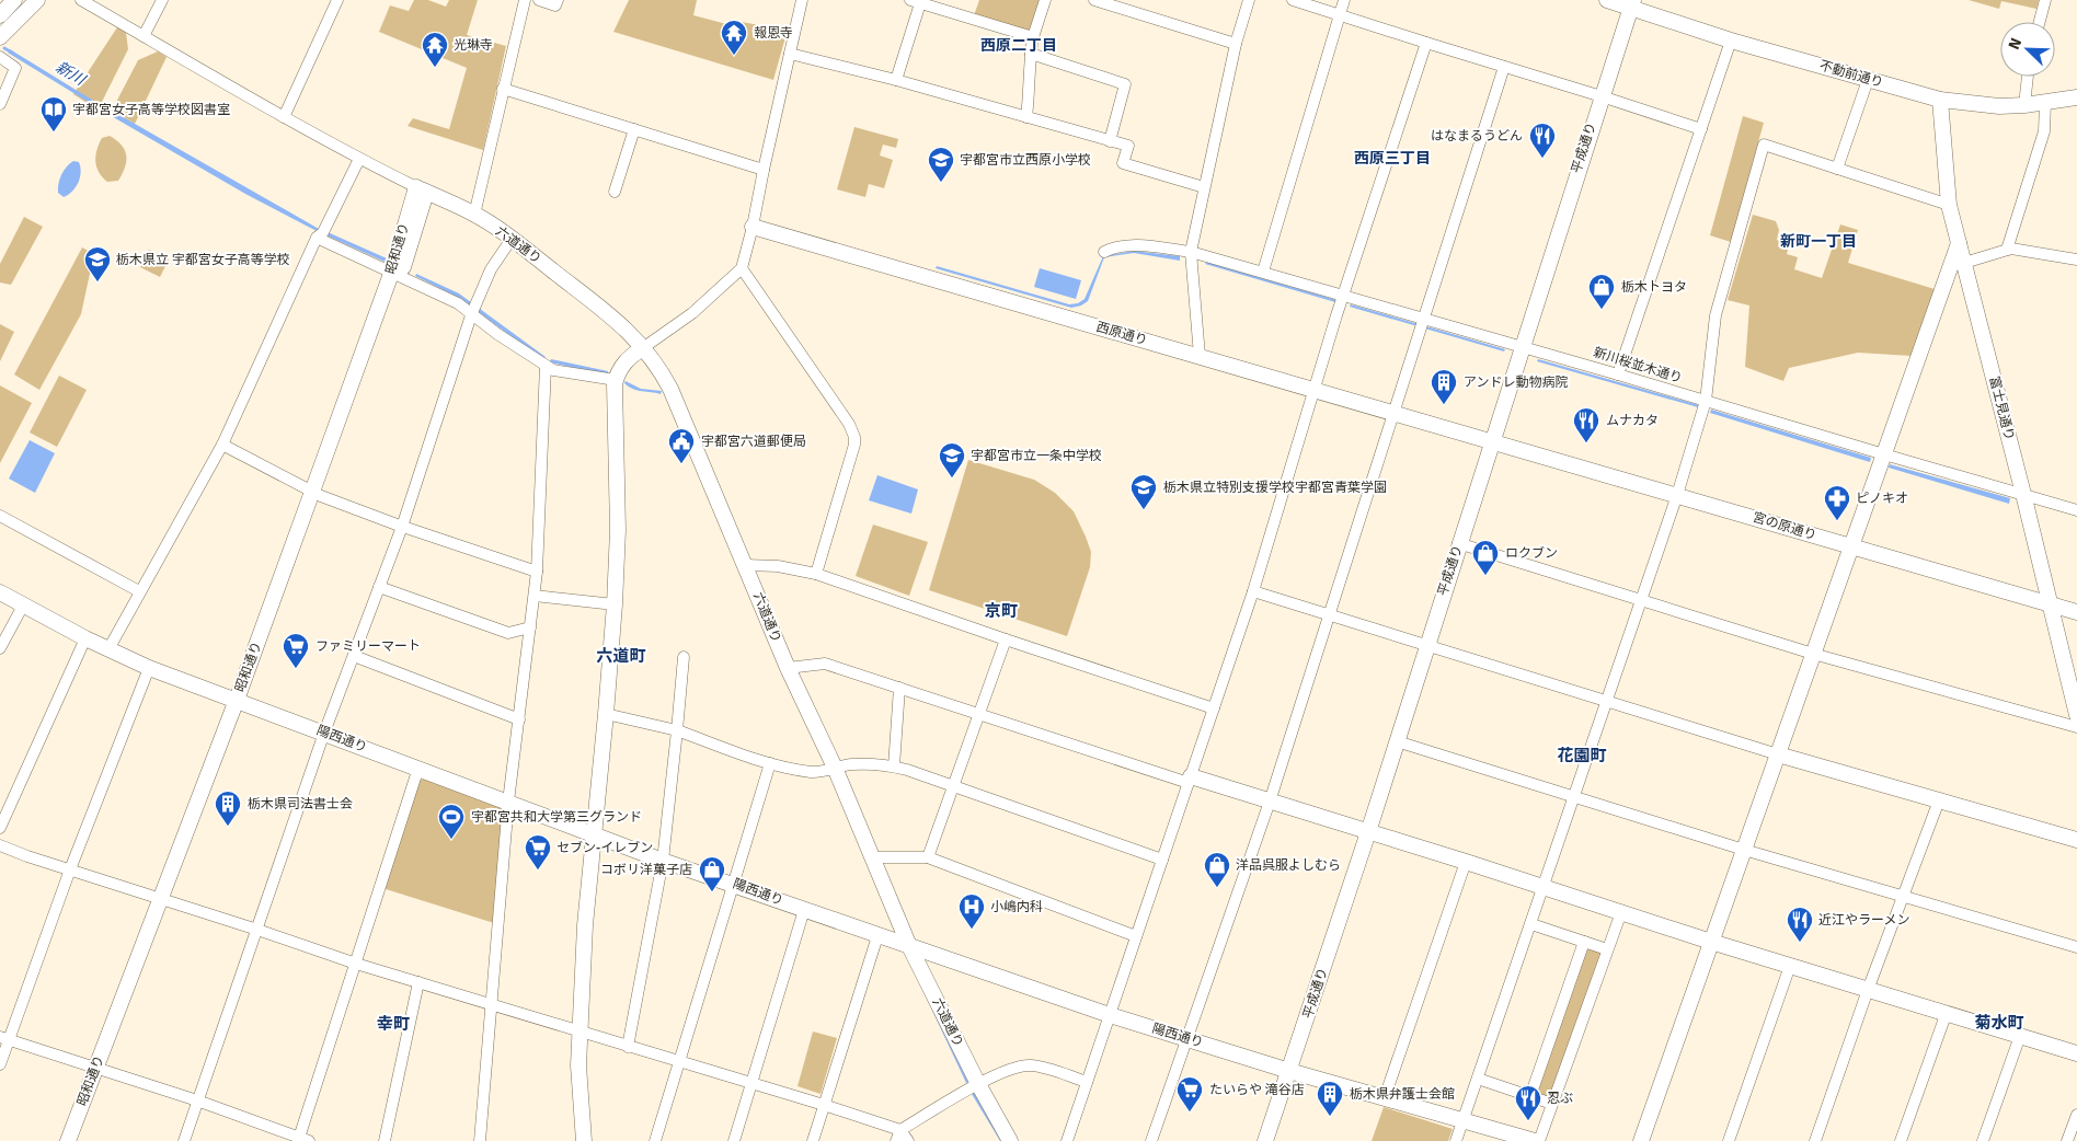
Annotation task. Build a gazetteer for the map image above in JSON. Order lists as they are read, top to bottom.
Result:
{
  "streets": {
    "street": [
      "不動前通り",
      "平成通り",
      "六道通り",
      "昭和通り",
      "西原通り",
      "新川桜並木通り",
      "富士見通り",
      "宮の原通り",
      "陽西通り"
    ]
  },
  "crossings": [
    ["不動前通り", "平成通り"],
    ["不動前通り", "富士見通り"],
    ["平成通り", "西原通り"],
    ["平成通り", "新川桜並木通り"],
    ["平成通り", "宮の原通り"],
    ["平成通り", "陽西通り"],
    ["六道通り", "昭和通り"],
    ["六道通り", "陽西通り"],
    ["昭和通り", "陽西通り"],
    ["西原通り", "宮の原通り"],
    ["新川桜並木通り", "富士見通り"],
    ["富士見通り", "宮の原通り"]
  ],
  "districts": [
    "西原二丁目",
    "西原三丁目",
    "新町一丁目",
    "京町",
    "六道町",
    "花園町",
    "菊水町",
    "幸町"
  ],
  "water": ["新川"],
  "places": {
    "temple": ["報恩寺", "光琳寺"],
    "library": ["宇都宮女子高等学校図書室"],
    "restaurant": [
      "はなまるうどん",
      "ムナカタ",
      "近江やラーメン",
      "忍ぶ"
    ],
    "school or university": [
      "宇都宮市立西原小学校",
      "栃木県立 宇都宮女子高等学校",
      "宇都宮市立一条中学校",
      "栃木県立特別支援学校宇都宮青葉学園"
    ],
    "shop": [
      "栃木トヨタ",
      "ロクブン",
      "洋品呉服よしむら",
      "コボリ洋菓子店"
    ],
    "building": ["アンドレ動物病院", "栃木県司法書士会", "栃木県弁護士会館"],
    "public building": ["宇都宮六道郵便局"],
    "pharmacy": ["ピノキオ"],
    "supermarket": ["ファミリーマート", "セブン-イレブン", "たいらや 滝谷店"],
    "sports": ["宇都宮共和大学第三グランド"],
    "hospital": ["小嶋内科"]
  },
  "north": "top left"
}
